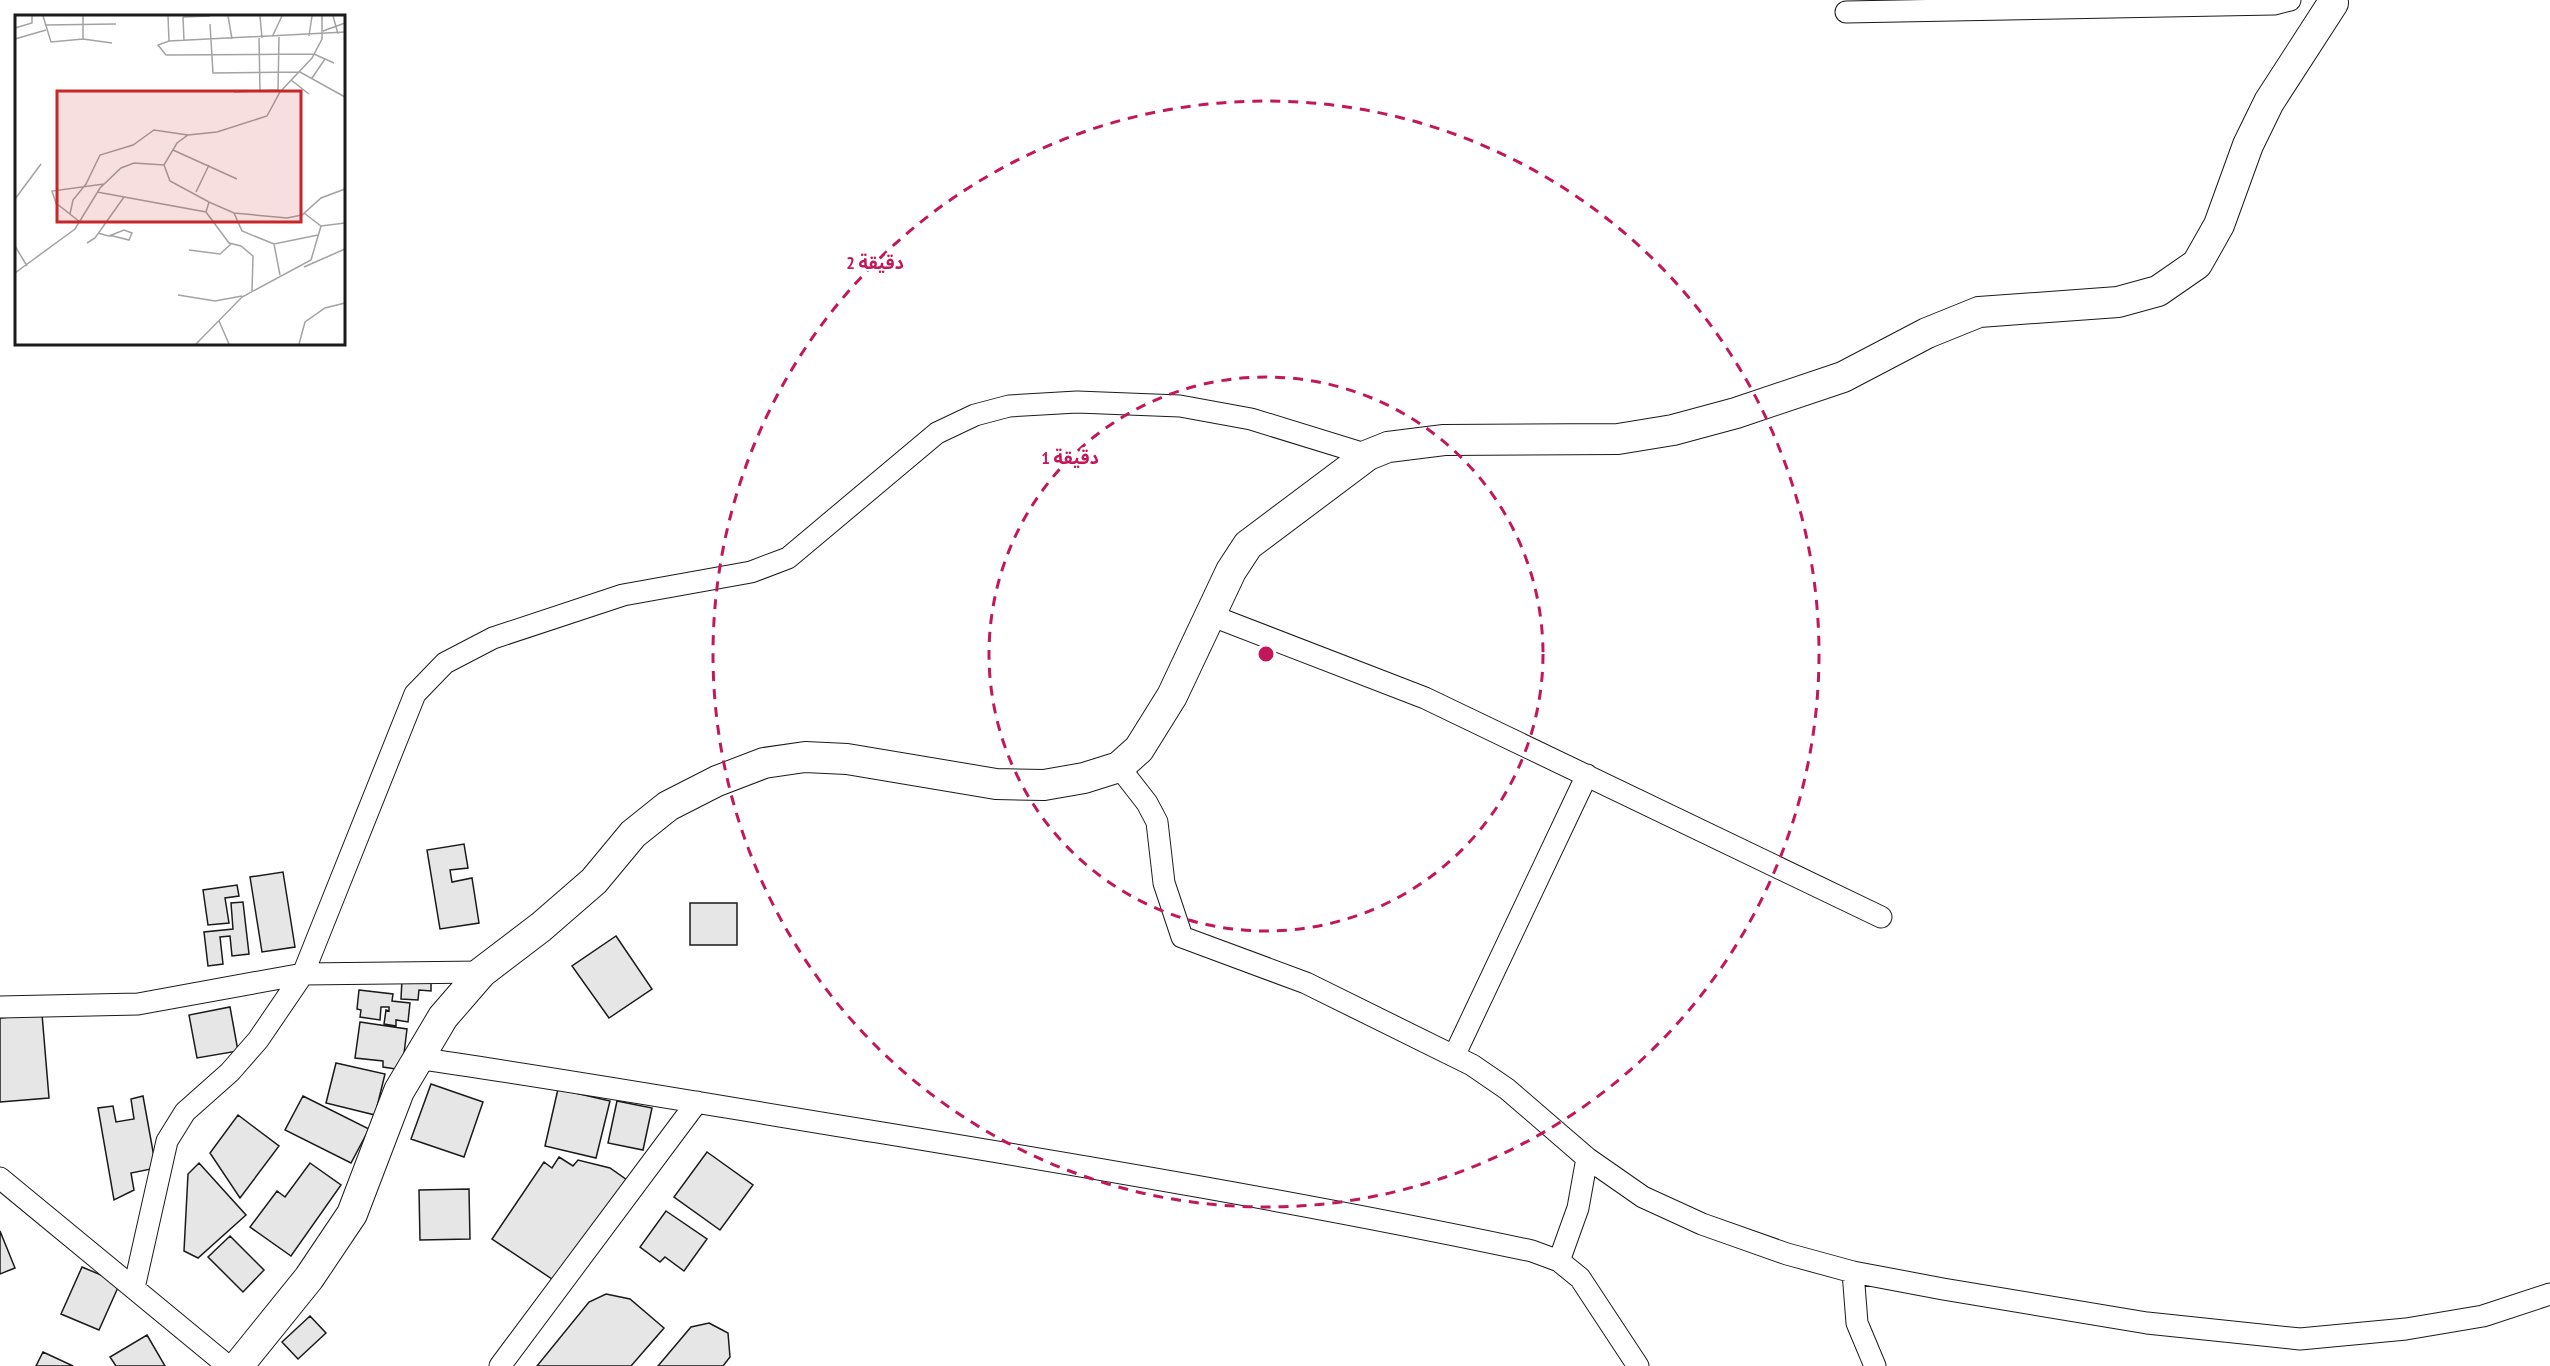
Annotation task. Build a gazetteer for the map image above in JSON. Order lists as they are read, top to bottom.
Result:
{
  "rings": ["2 دقيقة", "1 دقيقة"]
}
